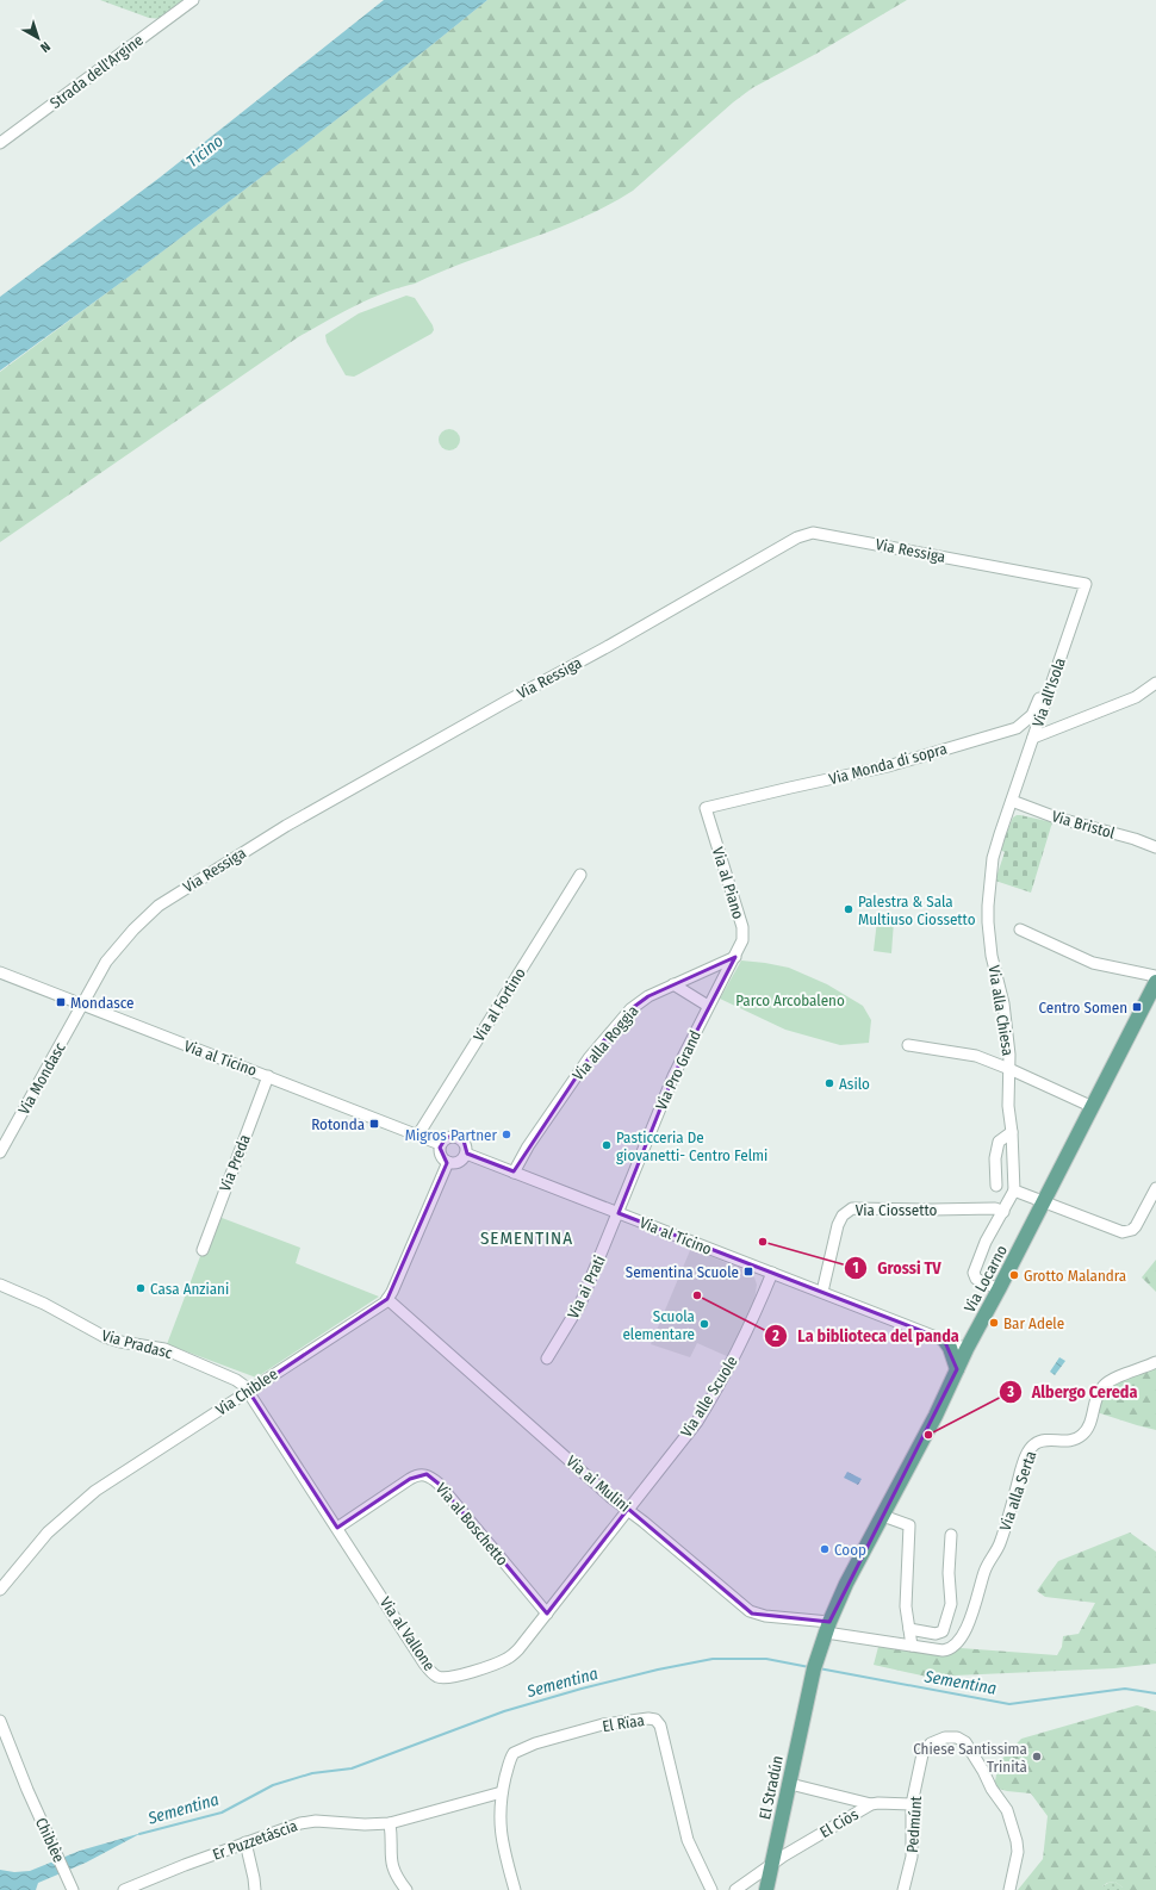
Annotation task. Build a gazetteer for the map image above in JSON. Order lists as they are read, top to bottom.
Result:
{
  "streets": {
    "main road": ["Via Locarno", "El Stradún"],
    "street": [
      "Strada dell'Argine",
      "Via Ressiga",
      "Via all'Isola",
      "Via Monda di sopra",
      "Via Bristol",
      "Via al Piano",
      "Via al Fortino",
      "Via alla Chiesa",
      "Via alla Roggia",
      "Via al Ticino",
      "Via Pro Grand",
      "Via Mondasc",
      "Via Preda",
      "Via Ciossetto",
      "Via ai Prati",
      "Via Pradasc",
      "Via Chiblee",
      "Via alle Scuole",
      "Via ai Mulini",
      "Via alla Serta",
      "Via al Boschetto",
      "Via al Vallone",
      "El Rïaa",
      "El Ciòs",
      "Pedmúnt",
      "Chiblèe",
      "Er Puzzetáscia"
    ]
  },
  "crossings": [
    ["Via Ressiga", "Via all'Isola"],
    ["Via Ressiga", "Via al Ticino"],
    ["Via Ressiga", "Via Mondasc"],
    ["Via all'Isola", "Via Monda di sopra"],
    ["Via all'Isola", "Via Bristol"],
    ["Via all'Isola", "Via alla Chiesa"],
    ["Via Monda di sopra", "Via al Piano"],
    ["Via Bristol", "Via alla Chiesa"],
    ["Via al Piano", "Via alla Roggia"],
    ["Via al Piano", "Via Pro Grand"],
    ["Via al Fortino", "Via al Ticino"],
    ["Via alla Roggia", "Via al Ticino"],
    ["Via alla Roggia", "Via Pro Grand"],
    ["Via al Ticino", "Via Pro Grand"],
    ["Via al Ticino", "Via Mondasc"],
    ["Via al Ticino", "Via Preda"],
    ["Via al Ticino", "Via Ciossetto"],
    ["Via al Ticino", "Via Locarno"],
    ["Via al Ticino", "Via ai Prati"],
    ["Via al Ticino", "Via alle Scuole"],
    ["Via Pro Grand", "Via ai Prati"],
    ["Via Locarno", "Via ai Mulini"],
    ["Via Locarno", "Via alla Serta"],
    ["Via Locarno", "El Stradún"],
    ["Via Pradasc", "Via Chiblee"],
    ["Via Pradasc", "Via al Vallone"],
    ["Via Chiblee", "Via ai Mulini"],
    ["Via Chiblee", "Via al Vallone"],
    ["Via alle Scuole", "Via ai Mulini"],
    ["Via alle Scuole", "Via al Vallone"],
    ["Via ai Mulini", "Via alla Serta"],
    ["Via ai Mulini", "Via al Vallone"],
    ["Via ai Mulini", "El Stradún"],
    ["Via alla Serta", "El Stradún"],
    ["Via al Boschetto", "Via al Vallone"],
    ["El Rïaa", "Er Puzzetáscia"],
    ["El Stradún", "El Ciòs"],
    ["El Ciòs", "Pedmúnt"]
  ],
  "districts": ["SEMENTINA"],
  "water": ["Ticino", "Sementina"],
  "parks": ["Parco Arcobaleno"],
  "places": {
    "other": [
      "Palestra & Sala Multiuso Ciossetto",
      "Asilo",
      "Migros Partner",
      "Pasticceria De giovanetti- Centro Felmi",
      "Grossi TV",
      "Grotto Malandra",
      "Casa Anziani",
      "La biblioteca del panda",
      "Bar Adele",
      "Scuola elementare",
      "Albergo Cereda",
      "Coop",
      "Chiese Santissima Trinità"
    ],
    "transit": [
      "Mondasce",
      "Centro Somen",
      "Rotonda",
      "Sementina Scuole"
    ]
  },
  "north": "bottom right"
}
